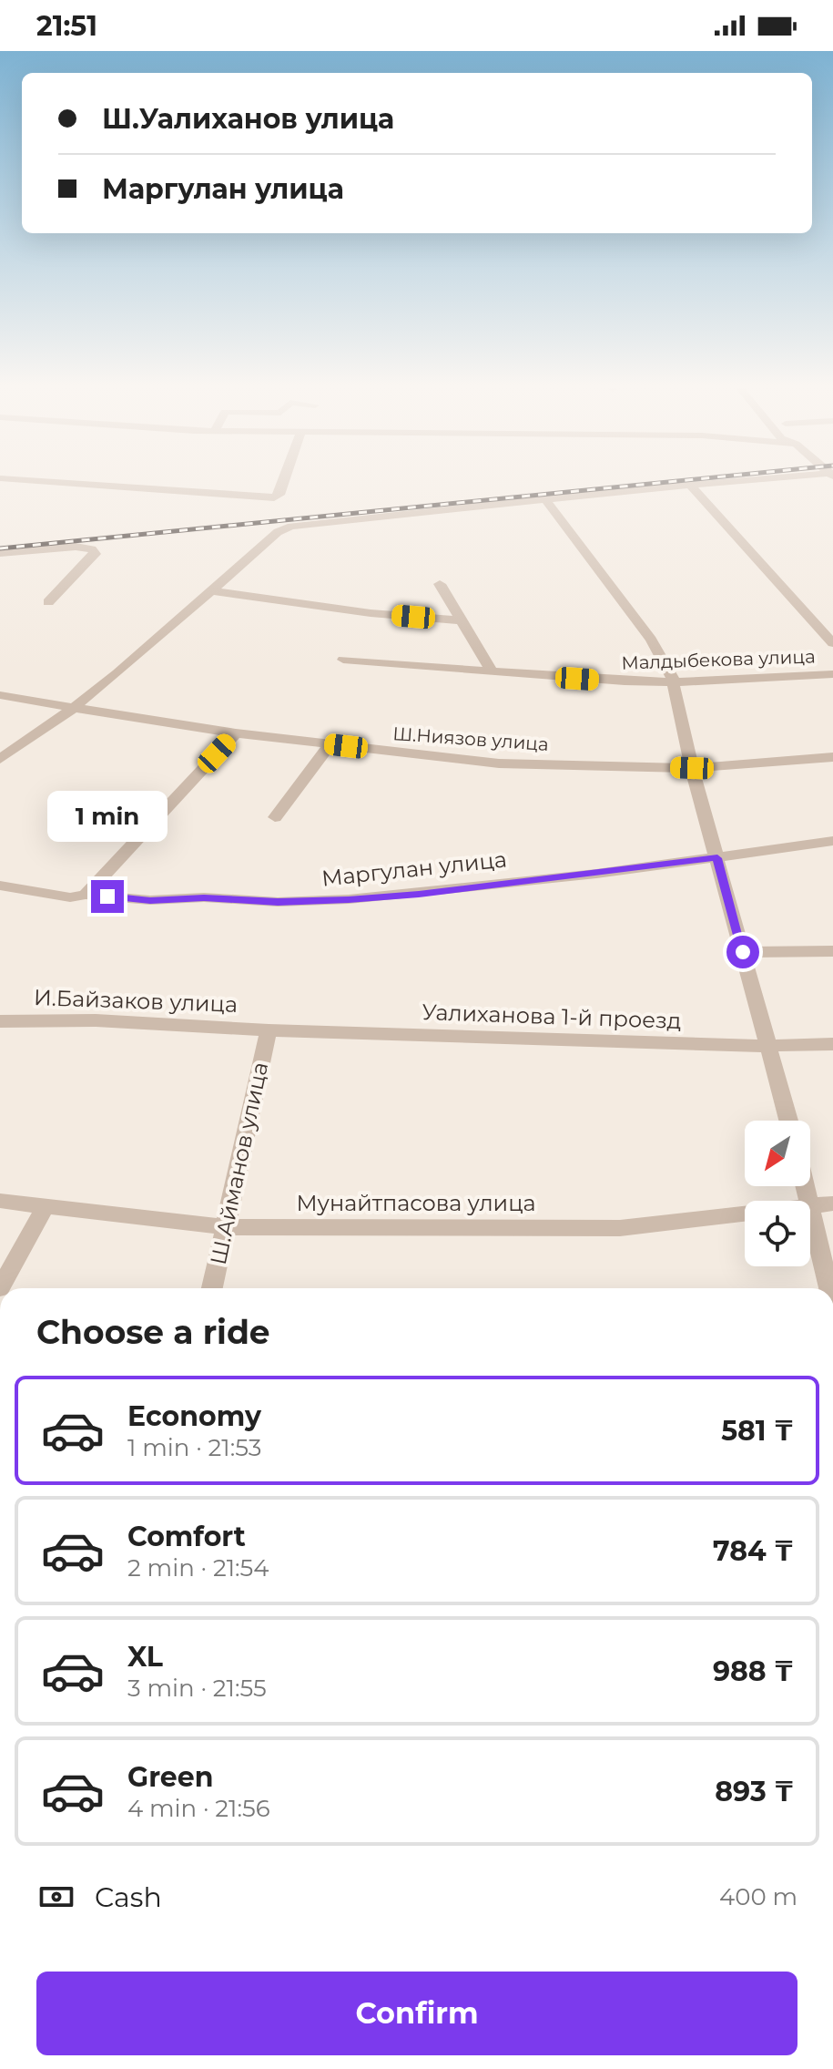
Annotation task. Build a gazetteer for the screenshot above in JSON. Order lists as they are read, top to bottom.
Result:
{
  "streets": {
    "street": [
      "Малдыбекова улица",
      "Ш.Ниязов улица",
      "Маргулан улица",
      "И.Байзаков улица",
      "Уалиханова 1-й проезд",
      "Ш.Айманов улица",
      "Мунайтпасова улица"
    ]
  },
  "crossings": [
    ["И.Байзаков улица", "Уалиханова 1-й проезд"],
    ["И.Байзаков улица", "Ш.Айманов улица"],
    ["Уалиханова 1-й проезд", "Ш.Айманов улица"],
    ["Ш.Айманов улица", "Мунайтпасова улица"]
  ],
  "north": "bottom left",
  "page": {
    "status": "21:51",
    "banner": ["Ш.Уалиханов улица", "Маргулан улица"],
    "bubble": "1 min",
    "heading": "Choose a ride",
    "list": [
      {
        "name": "Economy",
        "note": "1 min · 21:53",
        "value": "581 ₸"
      },
      {
        "name": "Comfort",
        "note": "2 min · 21:54",
        "value": "784 ₸"
      },
      {
        "name": "XL",
        "note": "3 min · 21:55",
        "value": "988 ₸"
      },
      {
        "name": "Green",
        "note": "4 min · 21:56",
        "value": "893 ₸"
      }
    ],
    "pay": ["Cash", "400 m"],
    "buttons": "Confirm"
  }
}
